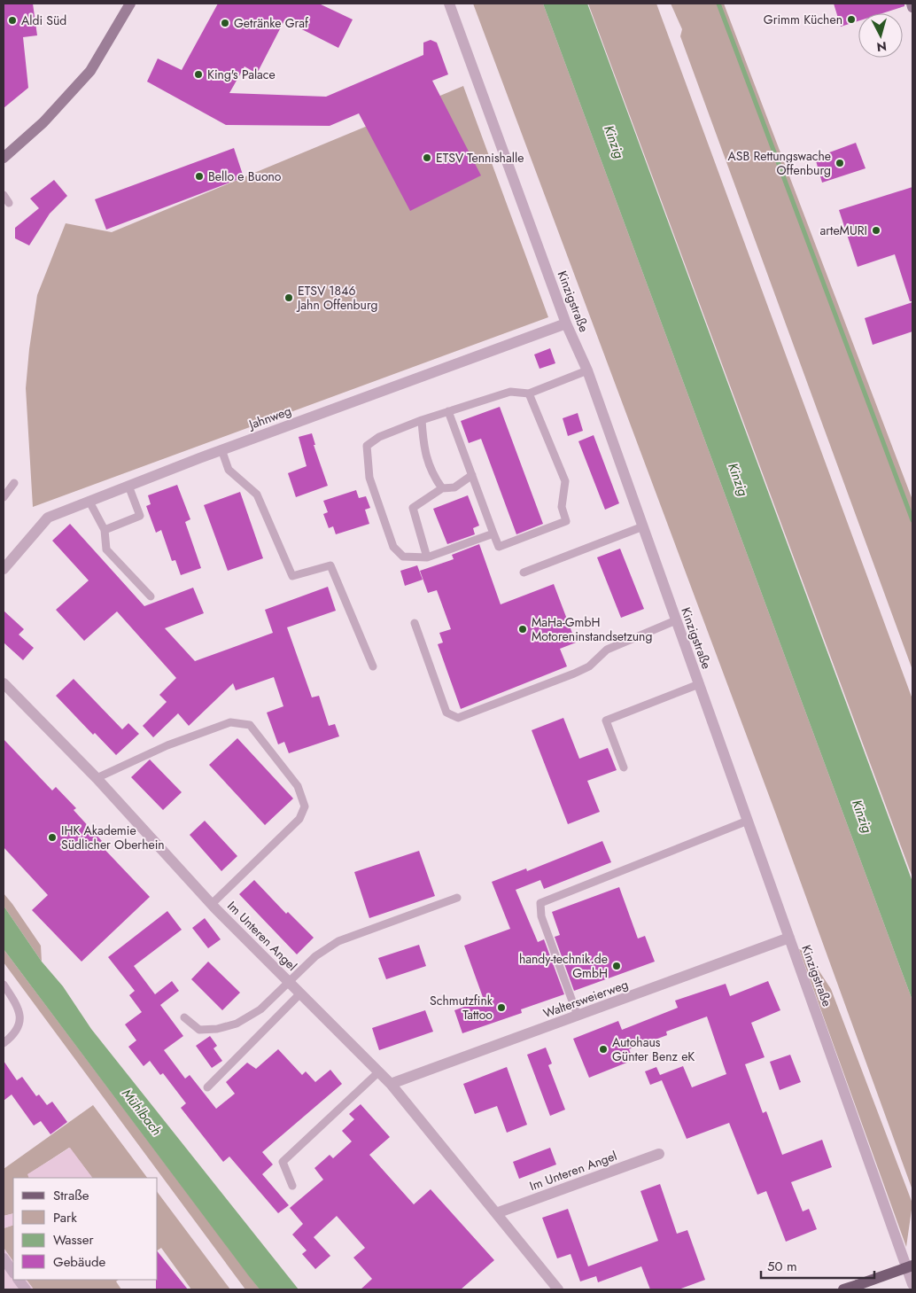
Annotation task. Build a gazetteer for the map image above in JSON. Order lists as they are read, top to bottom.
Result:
{
  "streets": {
    "street": [
      "Kinzigstraße",
      "Jahnweg",
      "Im Unteren Angel",
      "Waltersweierweg"
    ]
  },
  "crossings": [
    ["Kinzigstraße", "Jahnweg"],
    ["Kinzigstraße", "Waltersweierweg"],
    ["Im Unteren Angel", "Waltersweierweg"]
  ],
  "water": ["Kinzig", "Mühlbach"],
  "places": [
    "Grimm Küchen",
    "Aldi Süd",
    "Getränke Graf",
    "King's Palace",
    "ETSV Tennishalle",
    "ASB Rettungswache Offenburg",
    "Bello e Buono",
    "arteMURI",
    "ETSV 1846 Jahn Offenburg",
    "MaHa-GmbH Motoreninstandsetzung",
    "IHK Akademie Südlicher Oberhein",
    "handy-technik.de GmbH",
    "Schmutzfink Tattoo",
    "Autohaus Günter Benz eK"
  ],
  "legend": [
    "Straße",
    "Park",
    "Wasser",
    "Gebäude"
  ],
  "scale_bar": "50 m",
  "north": "bottom"
}
